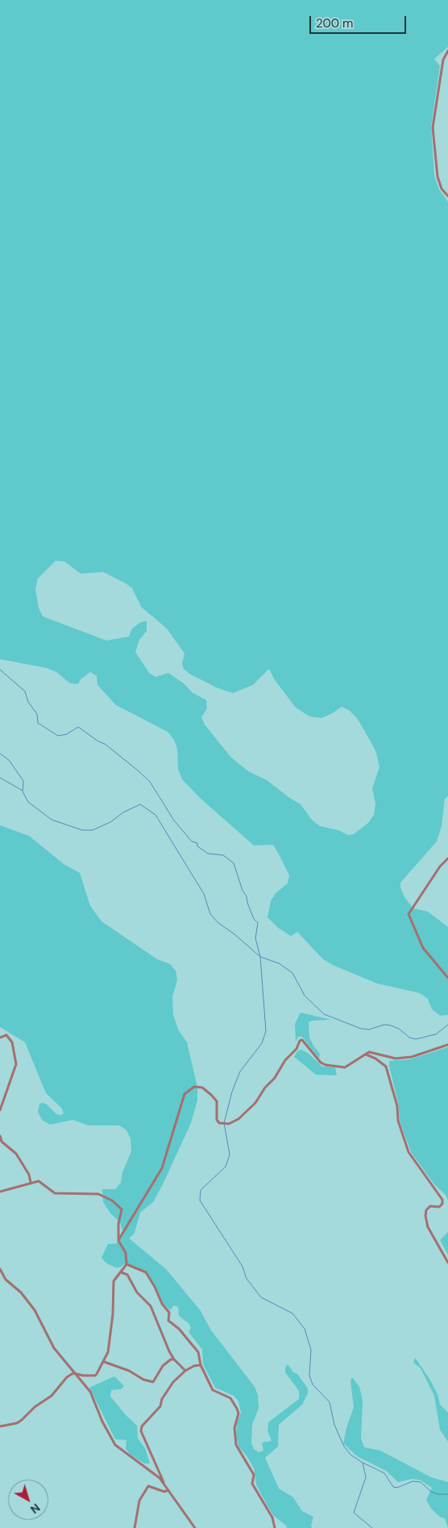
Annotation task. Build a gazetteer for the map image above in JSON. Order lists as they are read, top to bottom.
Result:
{
  "scale_bar": "200 m",
  "north": "bottom right"
}
